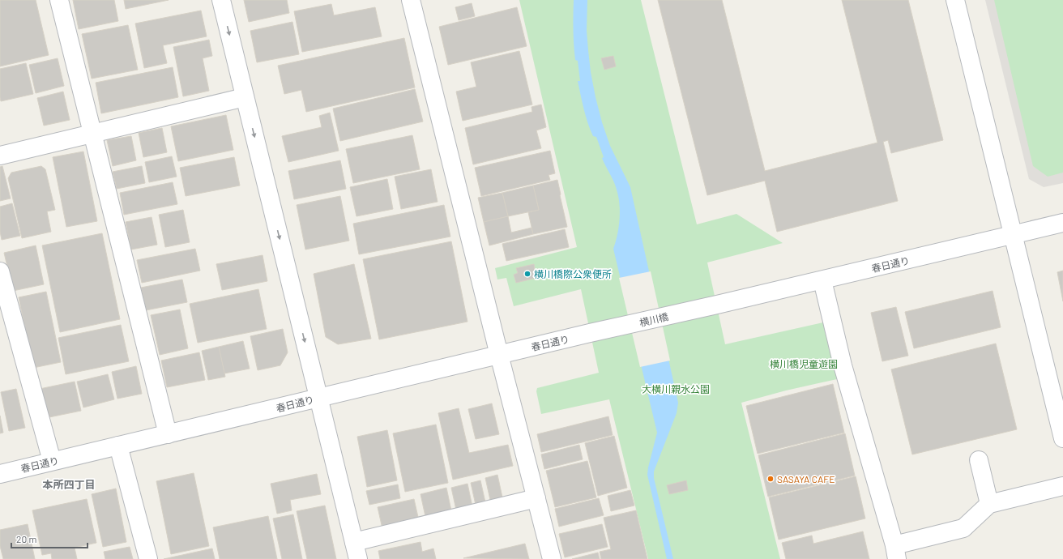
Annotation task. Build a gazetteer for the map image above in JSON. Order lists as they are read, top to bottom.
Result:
{
  "streets": {
    "street": ["春日通り", "横川橋"]
  },
  "crossings": [
    ["春日通り", "横川橋"]
  ],
  "districts": ["本所四丁目"],
  "parks": ["横川橋児童遊園", "大横川親水公園"],
  "places": ["横川橋際公衆便所", "SASAYA CAFE"],
  "scale_bar": "20 m"
}
